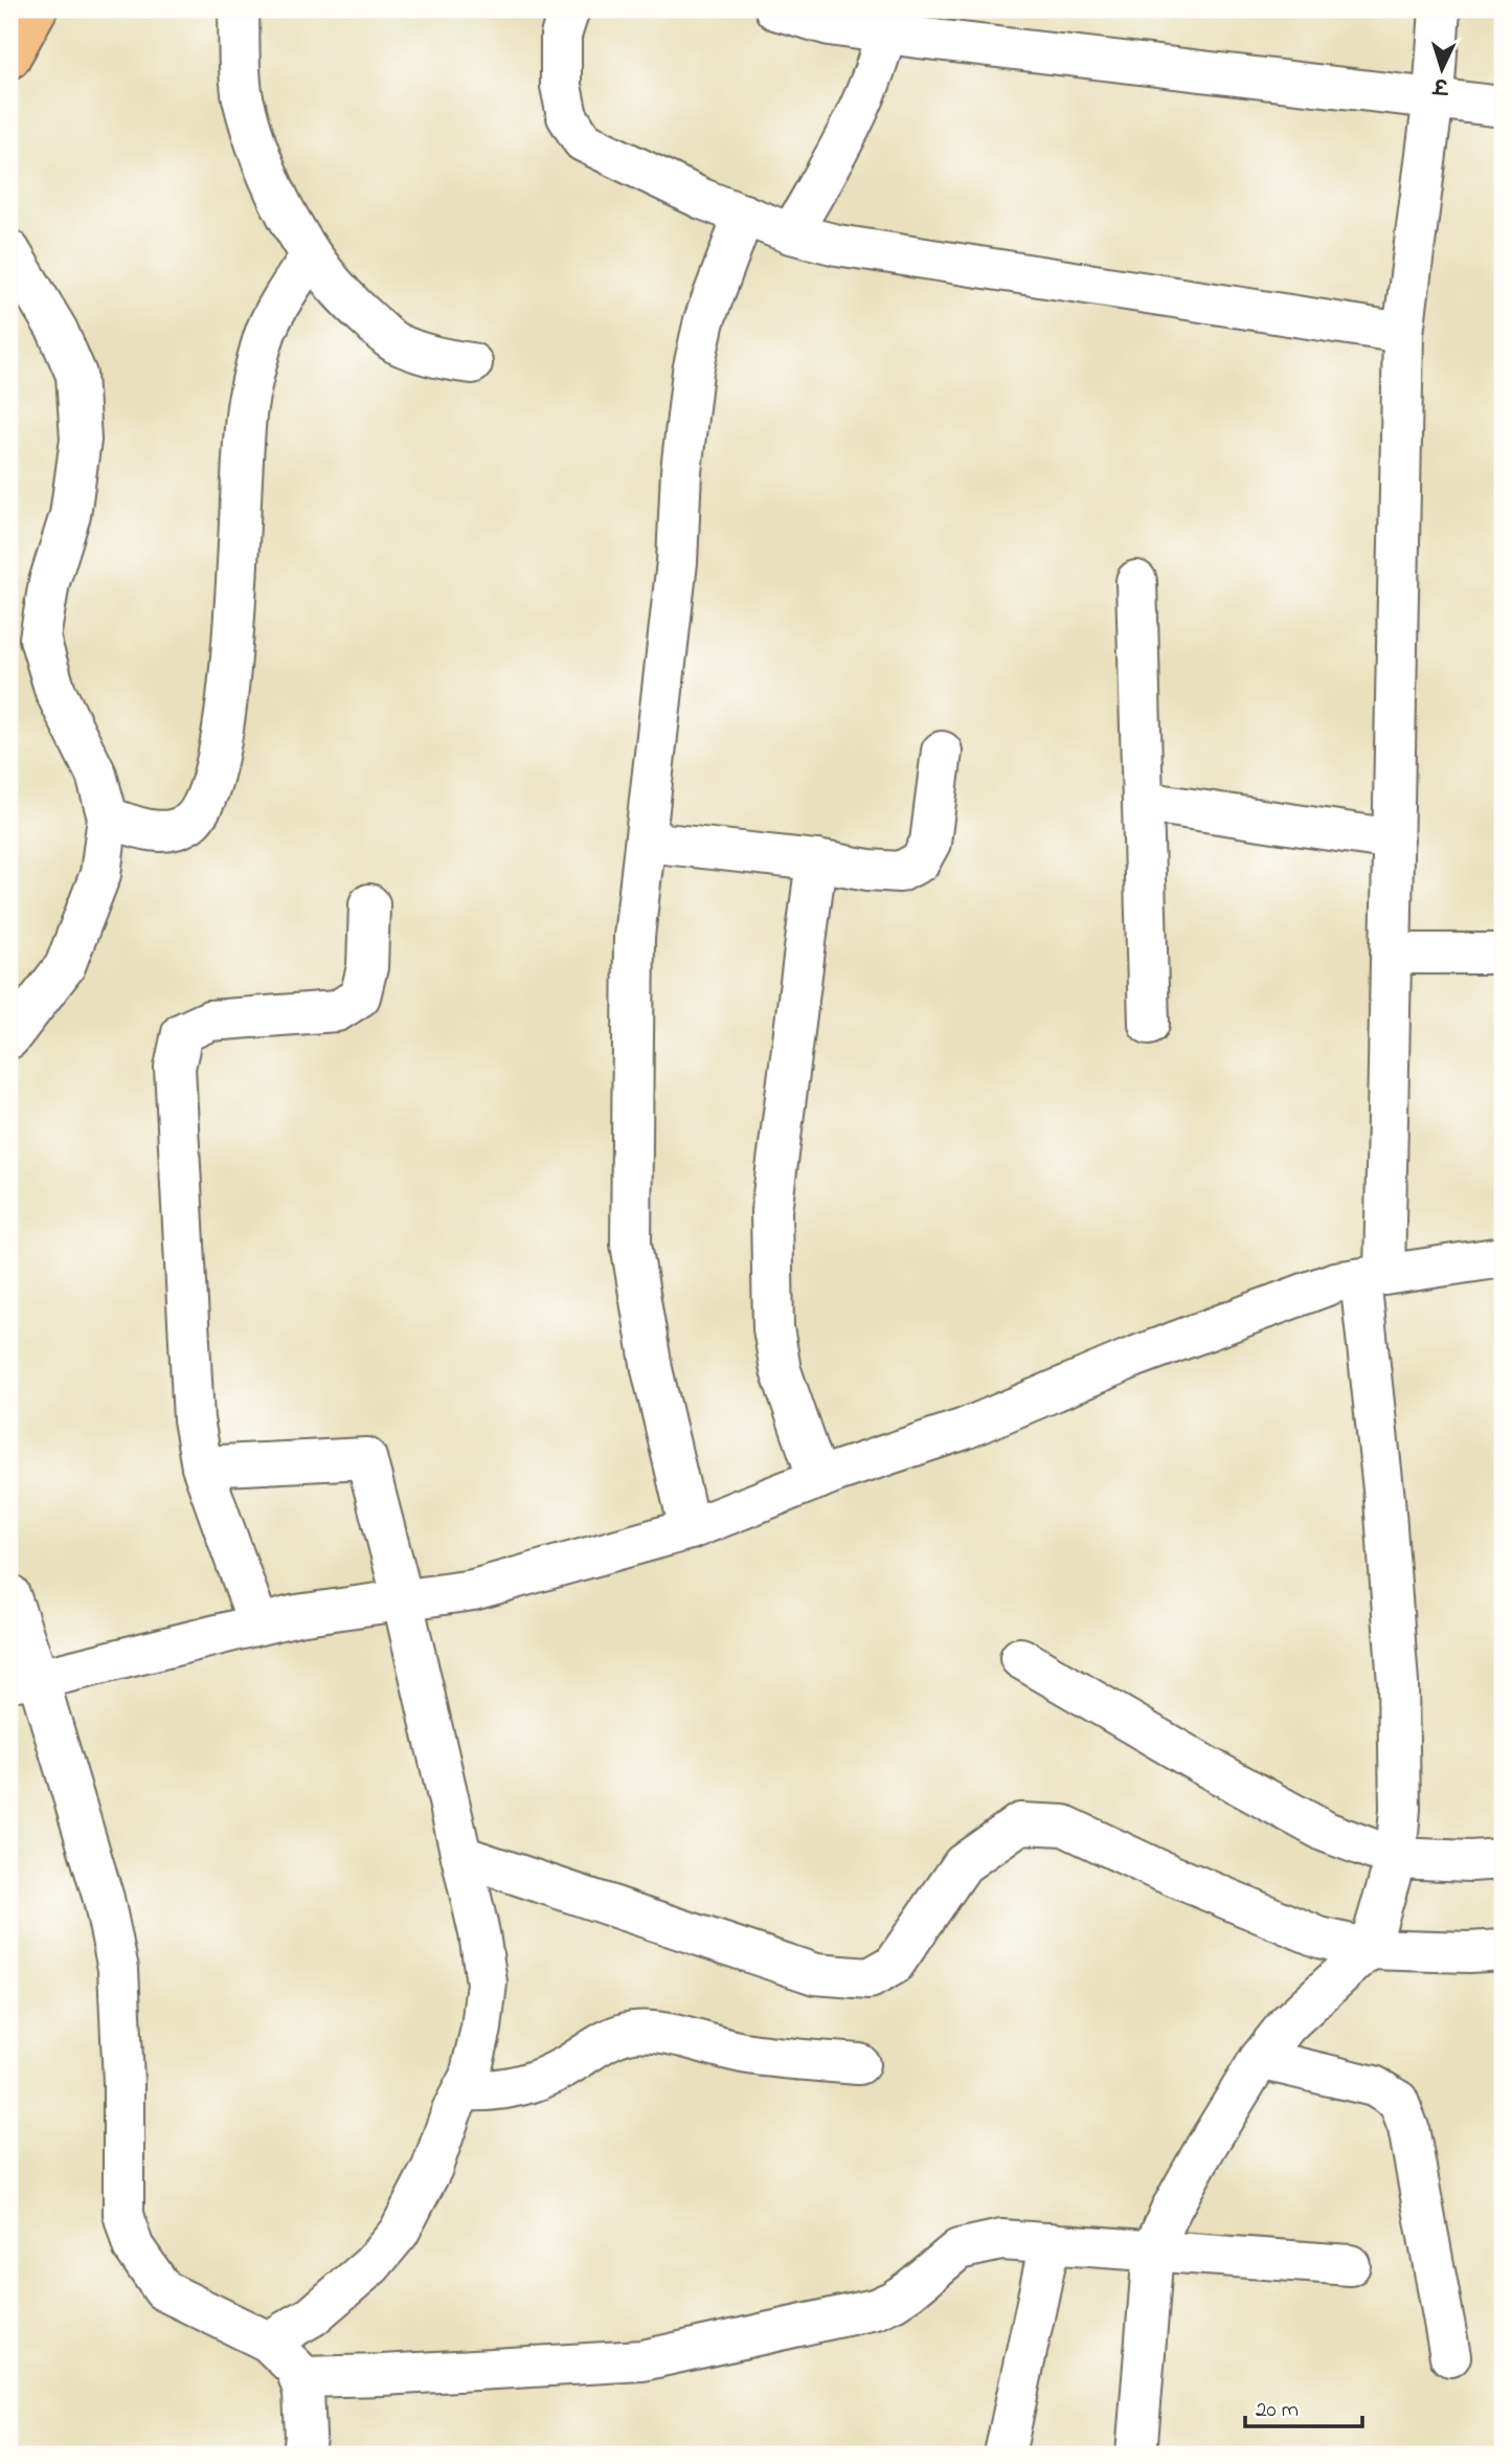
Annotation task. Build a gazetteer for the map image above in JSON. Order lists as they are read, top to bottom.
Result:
{
  "scale_bar": "20 m",
  "north": "bottom"
}
